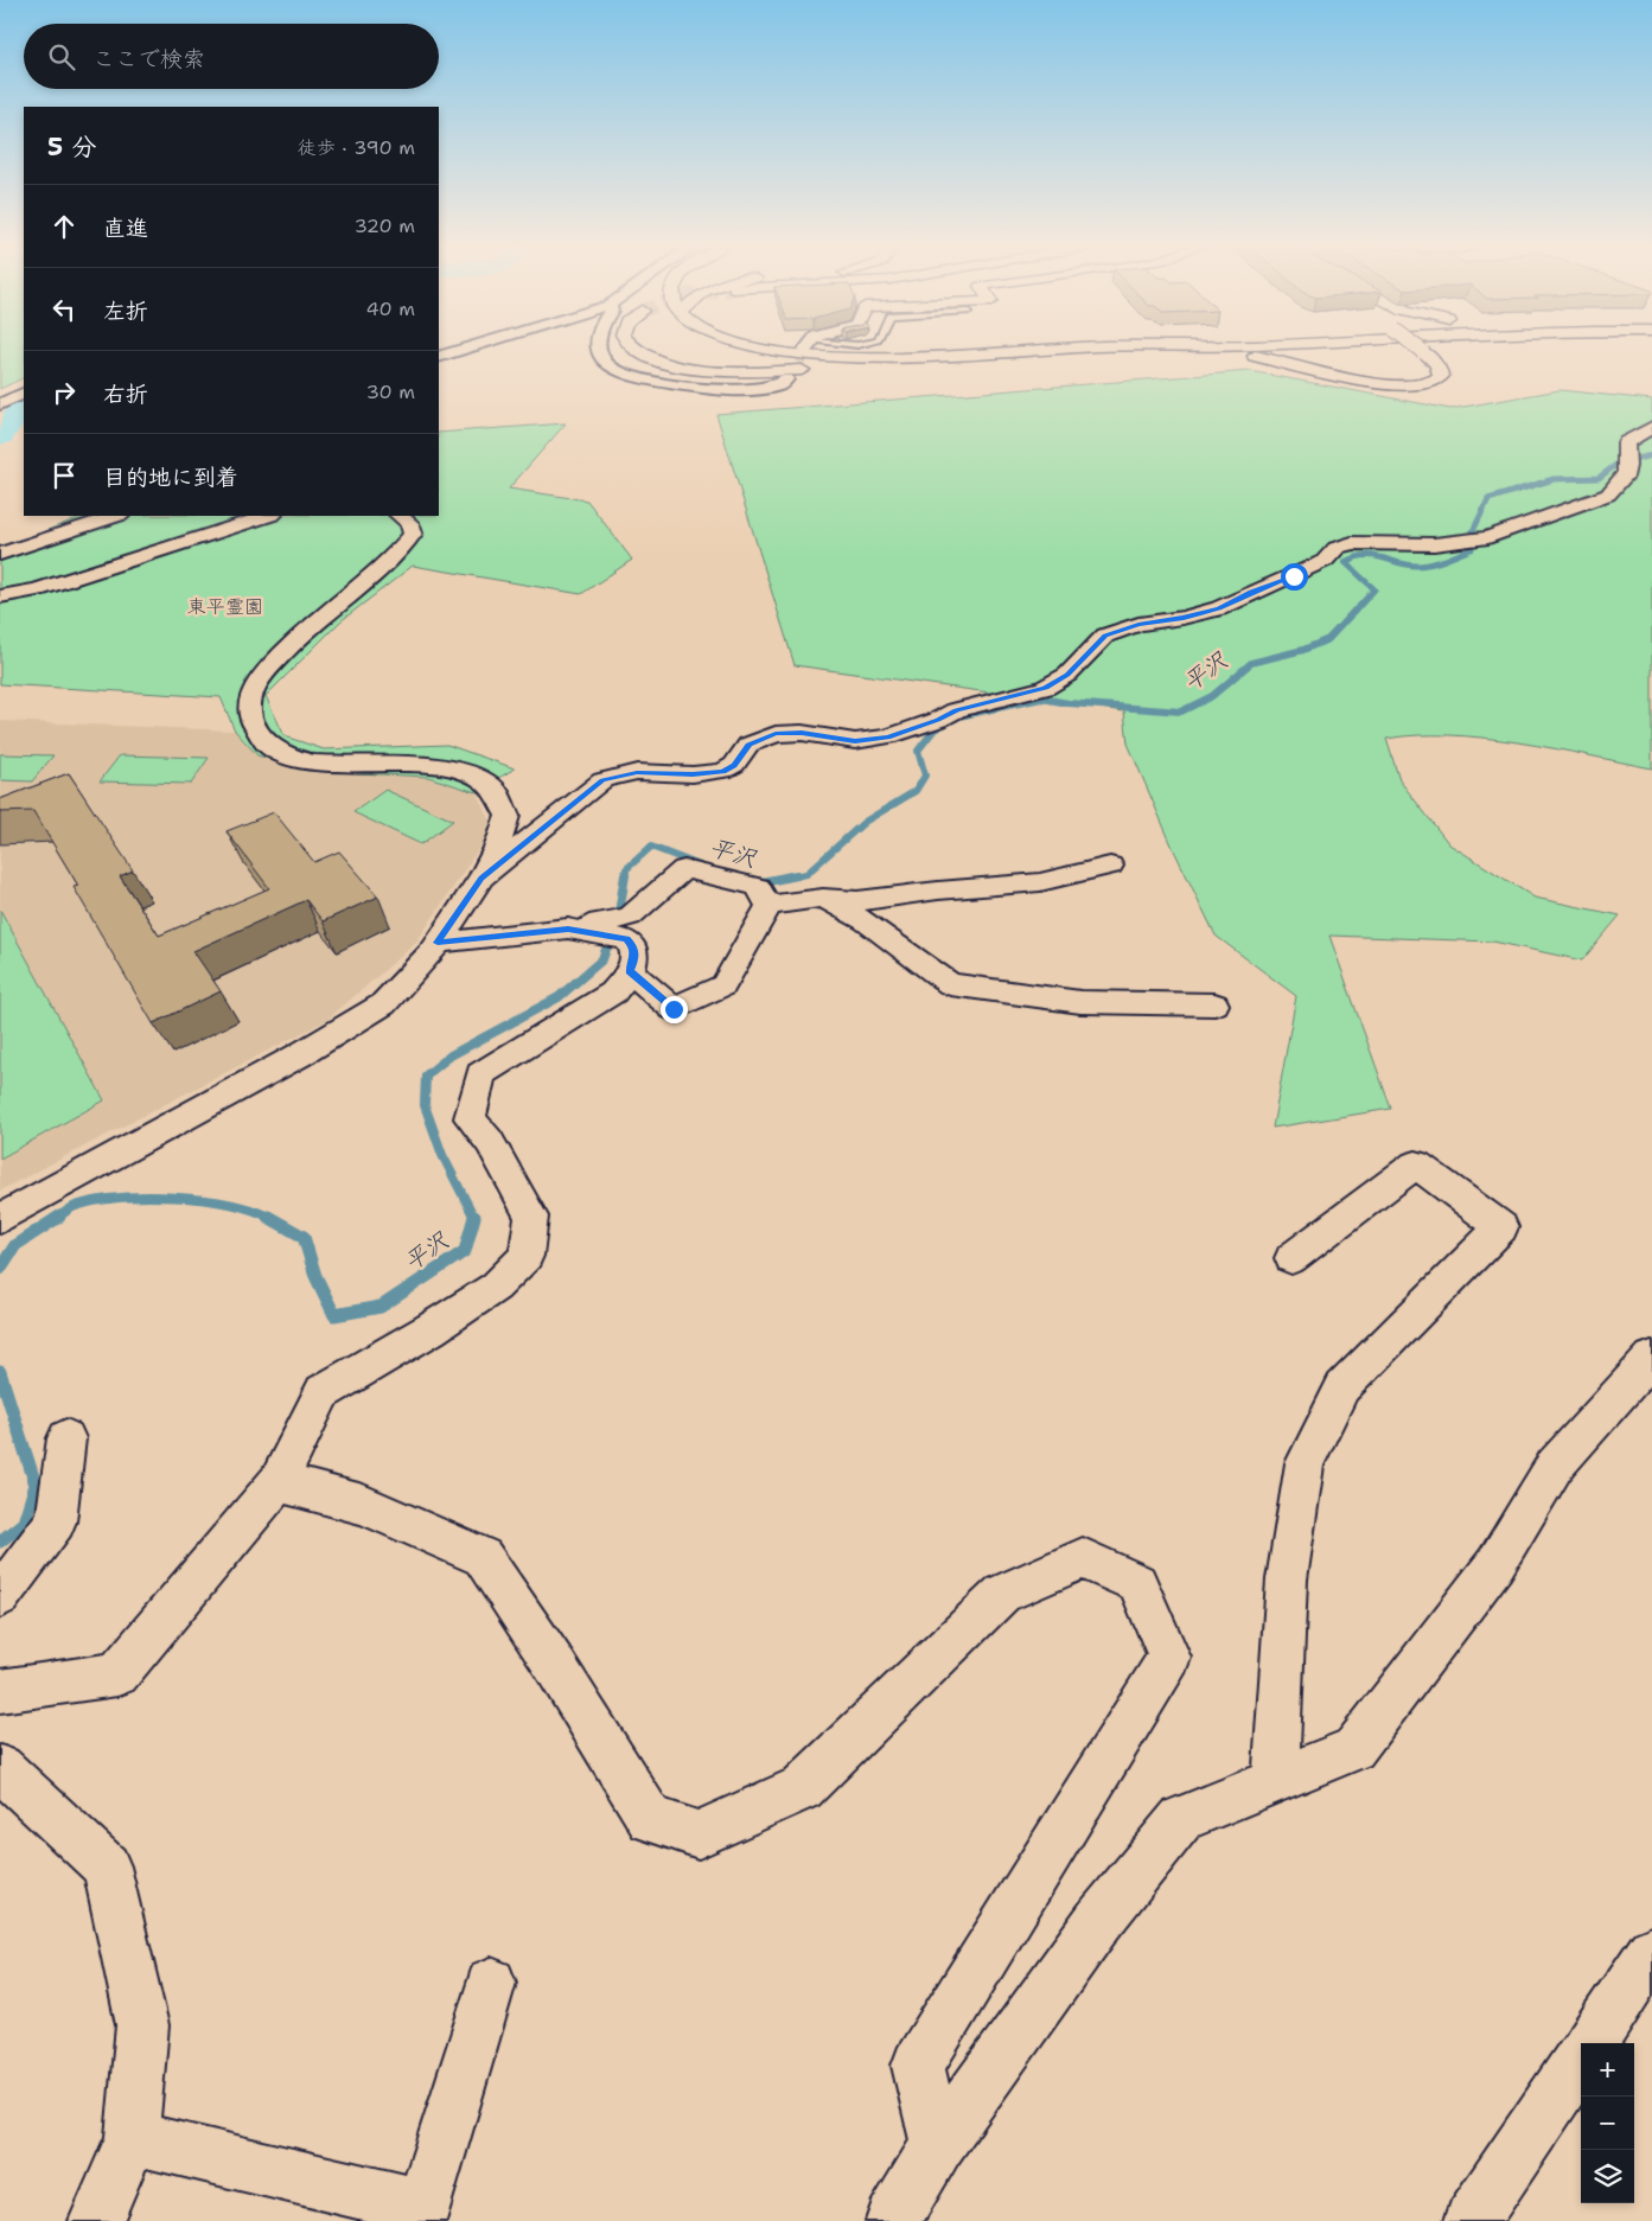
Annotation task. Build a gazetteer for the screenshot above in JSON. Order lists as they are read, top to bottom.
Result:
{
  "water": ["平沢"],
  "parks": ["東平霊園"],
  "page": {
    "search": "ここで検索",
    "heading": ["5 分", "徒歩 · 390 m"],
    "list": [
      ["直進", "320 m"],
      ["左折", "40 m"],
      ["右折", "30 m"],
      "目的地に到着"
    ],
    "map_buttons": ["+", "−"]
  }
}
